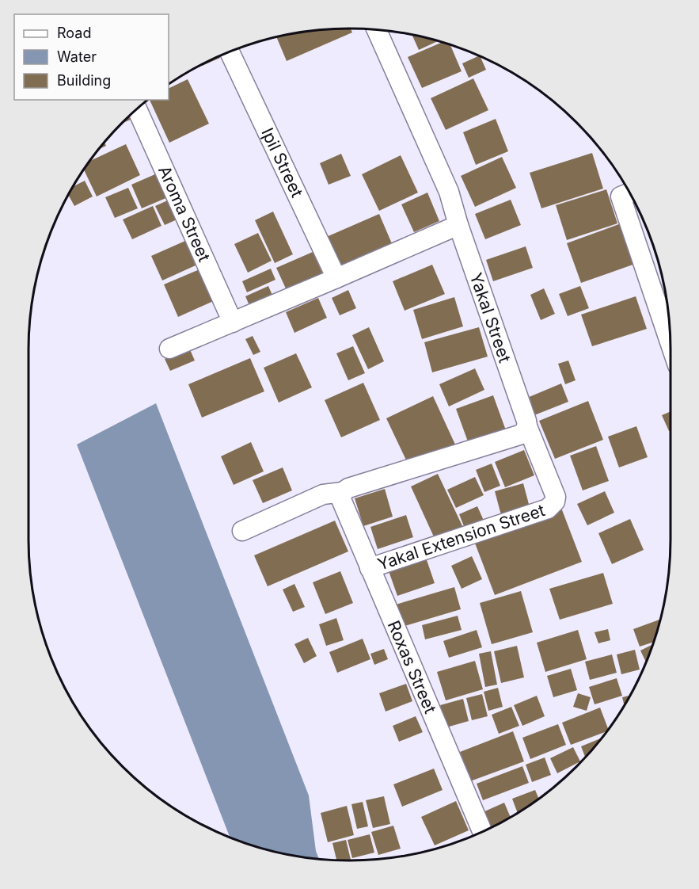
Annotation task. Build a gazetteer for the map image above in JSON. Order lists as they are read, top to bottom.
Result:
{
  "streets": {
    "street": [
      "Ipil Street",
      "Aroma Street",
      "Yakal Street",
      "Yakal Extension Street",
      "Roxas Street"
    ]
  },
  "crossings": [
    ["Yakal Street", "Yakal Extension Street"],
    ["Yakal Extension Street", "Roxas Street"]
  ],
  "legend": ["Road", "Water", "Building"]
}
